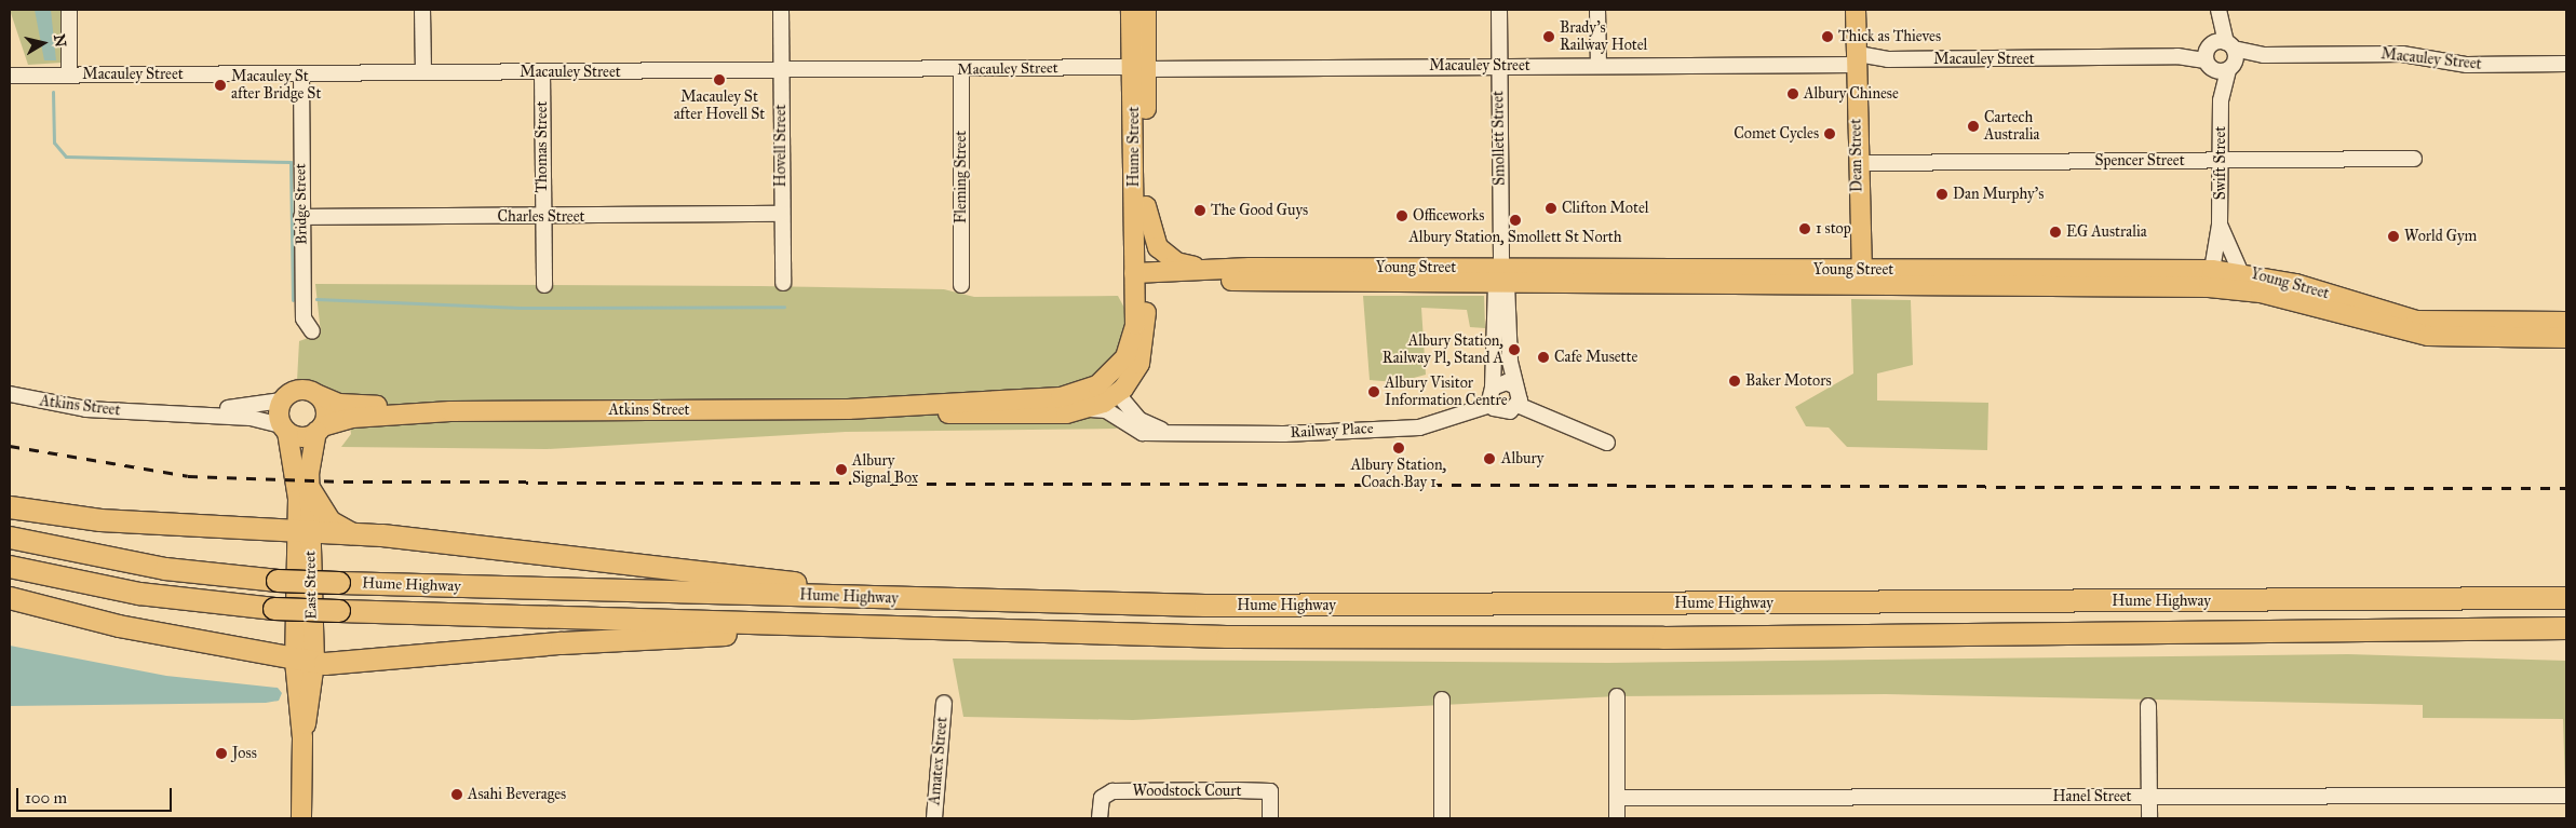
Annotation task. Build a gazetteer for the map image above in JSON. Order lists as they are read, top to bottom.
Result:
{
  "streets": {
    "highway": ["Hume Highway"],
    "main road": [
      "Hume Street",
      "Dean Street",
      "Young Street",
      "Atkins Street",
      "East Street"
    ],
    "street": [
      "Macauley Street",
      "Smollett Street",
      "Hovell Street",
      "Thomas Street",
      "Spencer Street",
      "Swift Street",
      "Fleming Street",
      "Bridge Street",
      "Charles Street",
      "Railway Place",
      "Amatex Street",
      "Woodstock Court",
      "Hanel Street"
    ]
  },
  "crossings": [
    ["Macauley Street", "Smollett Street"],
    ["Macauley Street", "Hovell Street"],
    ["Macauley Street", "Thomas Street"],
    ["Macauley Street", "Hume Street"],
    ["Macauley Street", "Dean Street"],
    ["Macauley Street", "Swift Street"],
    ["Macauley Street", "Fleming Street"],
    ["Macauley Street", "Bridge Street"],
    ["Smollett Street", "Young Street"],
    ["Hovell Street", "Charles Street"],
    ["Thomas Street", "Charles Street"],
    ["Hume Street", "Young Street"],
    ["Hume Street", "Atkins Street"],
    ["Dean Street", "Spencer Street"],
    ["Dean Street", "Young Street"],
    ["Spencer Street", "Swift Street"],
    ["Swift Street", "Young Street"],
    ["Bridge Street", "Charles Street"],
    ["Young Street", "Atkins Street"],
    ["Atkins Street", "Railway Place"],
    ["Atkins Street", "East Street"]
  ],
  "places": [
    "Brady's Railway Hotel",
    "Thick as Thieves",
    "Macauley St after Hovell St",
    "Macauley St after Bridge St",
    "Albury Chinese",
    "Cartech Australia",
    "Comet Cycles",
    "Dan Murphy's",
    "Clifton Motel",
    "The Good Guys",
    "Officeworks",
    "Albury Station, Smollett St North",
    "1 stop",
    "EG Australia",
    "World Gym",
    "Albury Station, Railway Pl, Stand A",
    "Cafe Musette",
    "Baker Motors",
    "Albury Visitor Information Centre",
    "Albury Station, Coach Bay 1",
    "Albury",
    "Albury Signal Box",
    "Joss",
    "Asahi Beverages"
  ],
  "scale_bar": "100 m",
  "north": "right"
}
